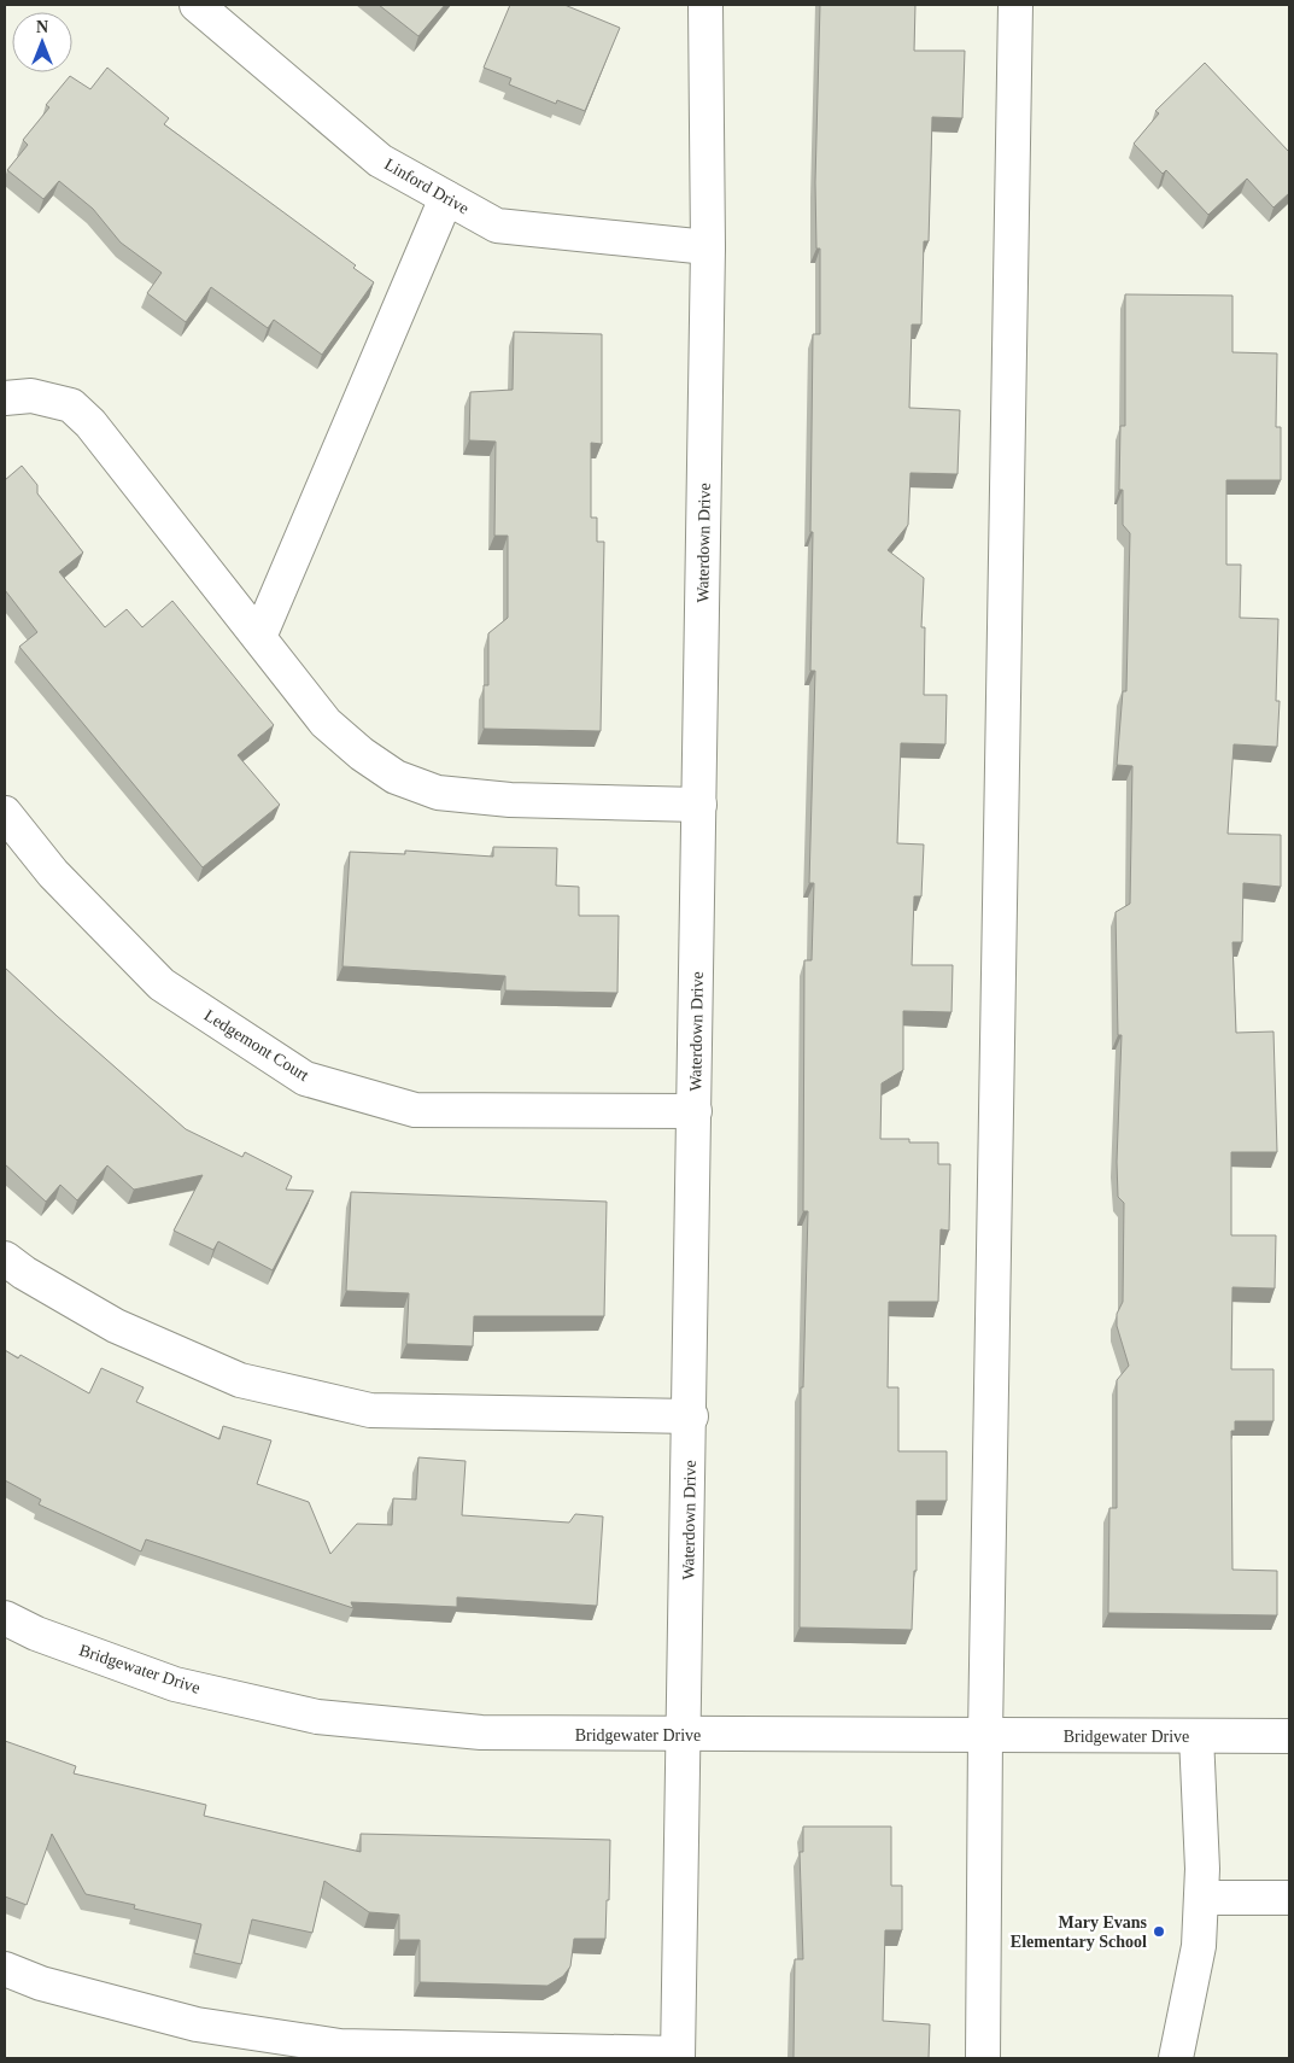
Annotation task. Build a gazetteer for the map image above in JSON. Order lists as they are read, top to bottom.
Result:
{
  "streets": {
    "street": [
      "Linford Drive",
      "Waterdown Drive",
      "Ledgemont Court",
      "Bridgewater Drive"
    ]
  },
  "crossings": [
    ["Linford Drive", "Waterdown Drive"],
    ["Waterdown Drive", "Ledgemont Court"],
    ["Waterdown Drive", "Bridgewater Drive"]
  ],
  "places": ["Mary Evans Elementary School"],
  "north": "top"
}
